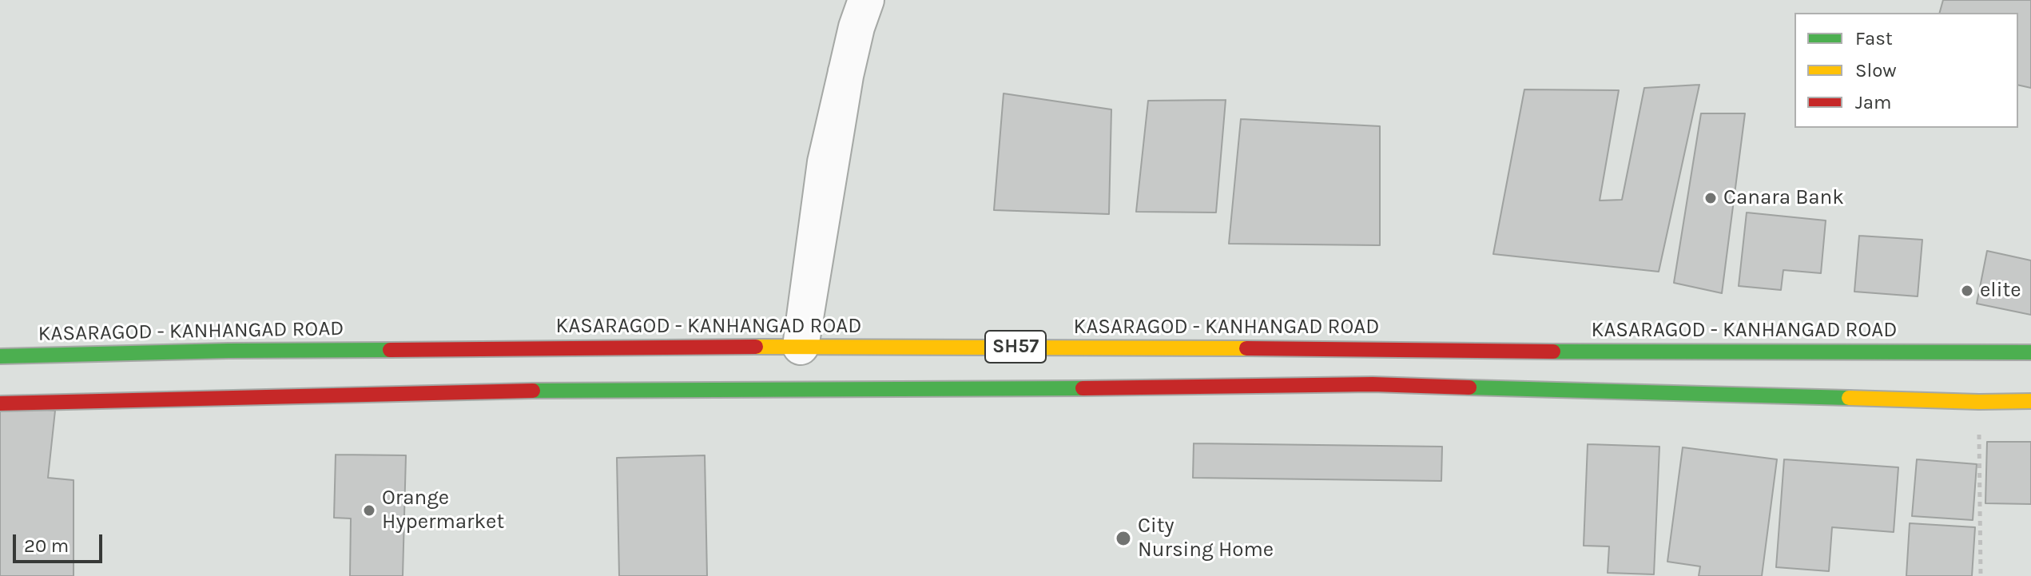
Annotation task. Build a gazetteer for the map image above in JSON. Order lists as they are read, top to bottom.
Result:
{
  "streets": {
    "main road": ["KASARAGOD - KANHANGAD ROAD", "SH57"]
  },
  "places": [
    "Canara Bank",
    "elite",
    "Orange Hypermarket",
    "City Nursing Home"
  ],
  "legend": ["Fast", "Slow", "Jam"],
  "scale_bar": "20 m"
}
